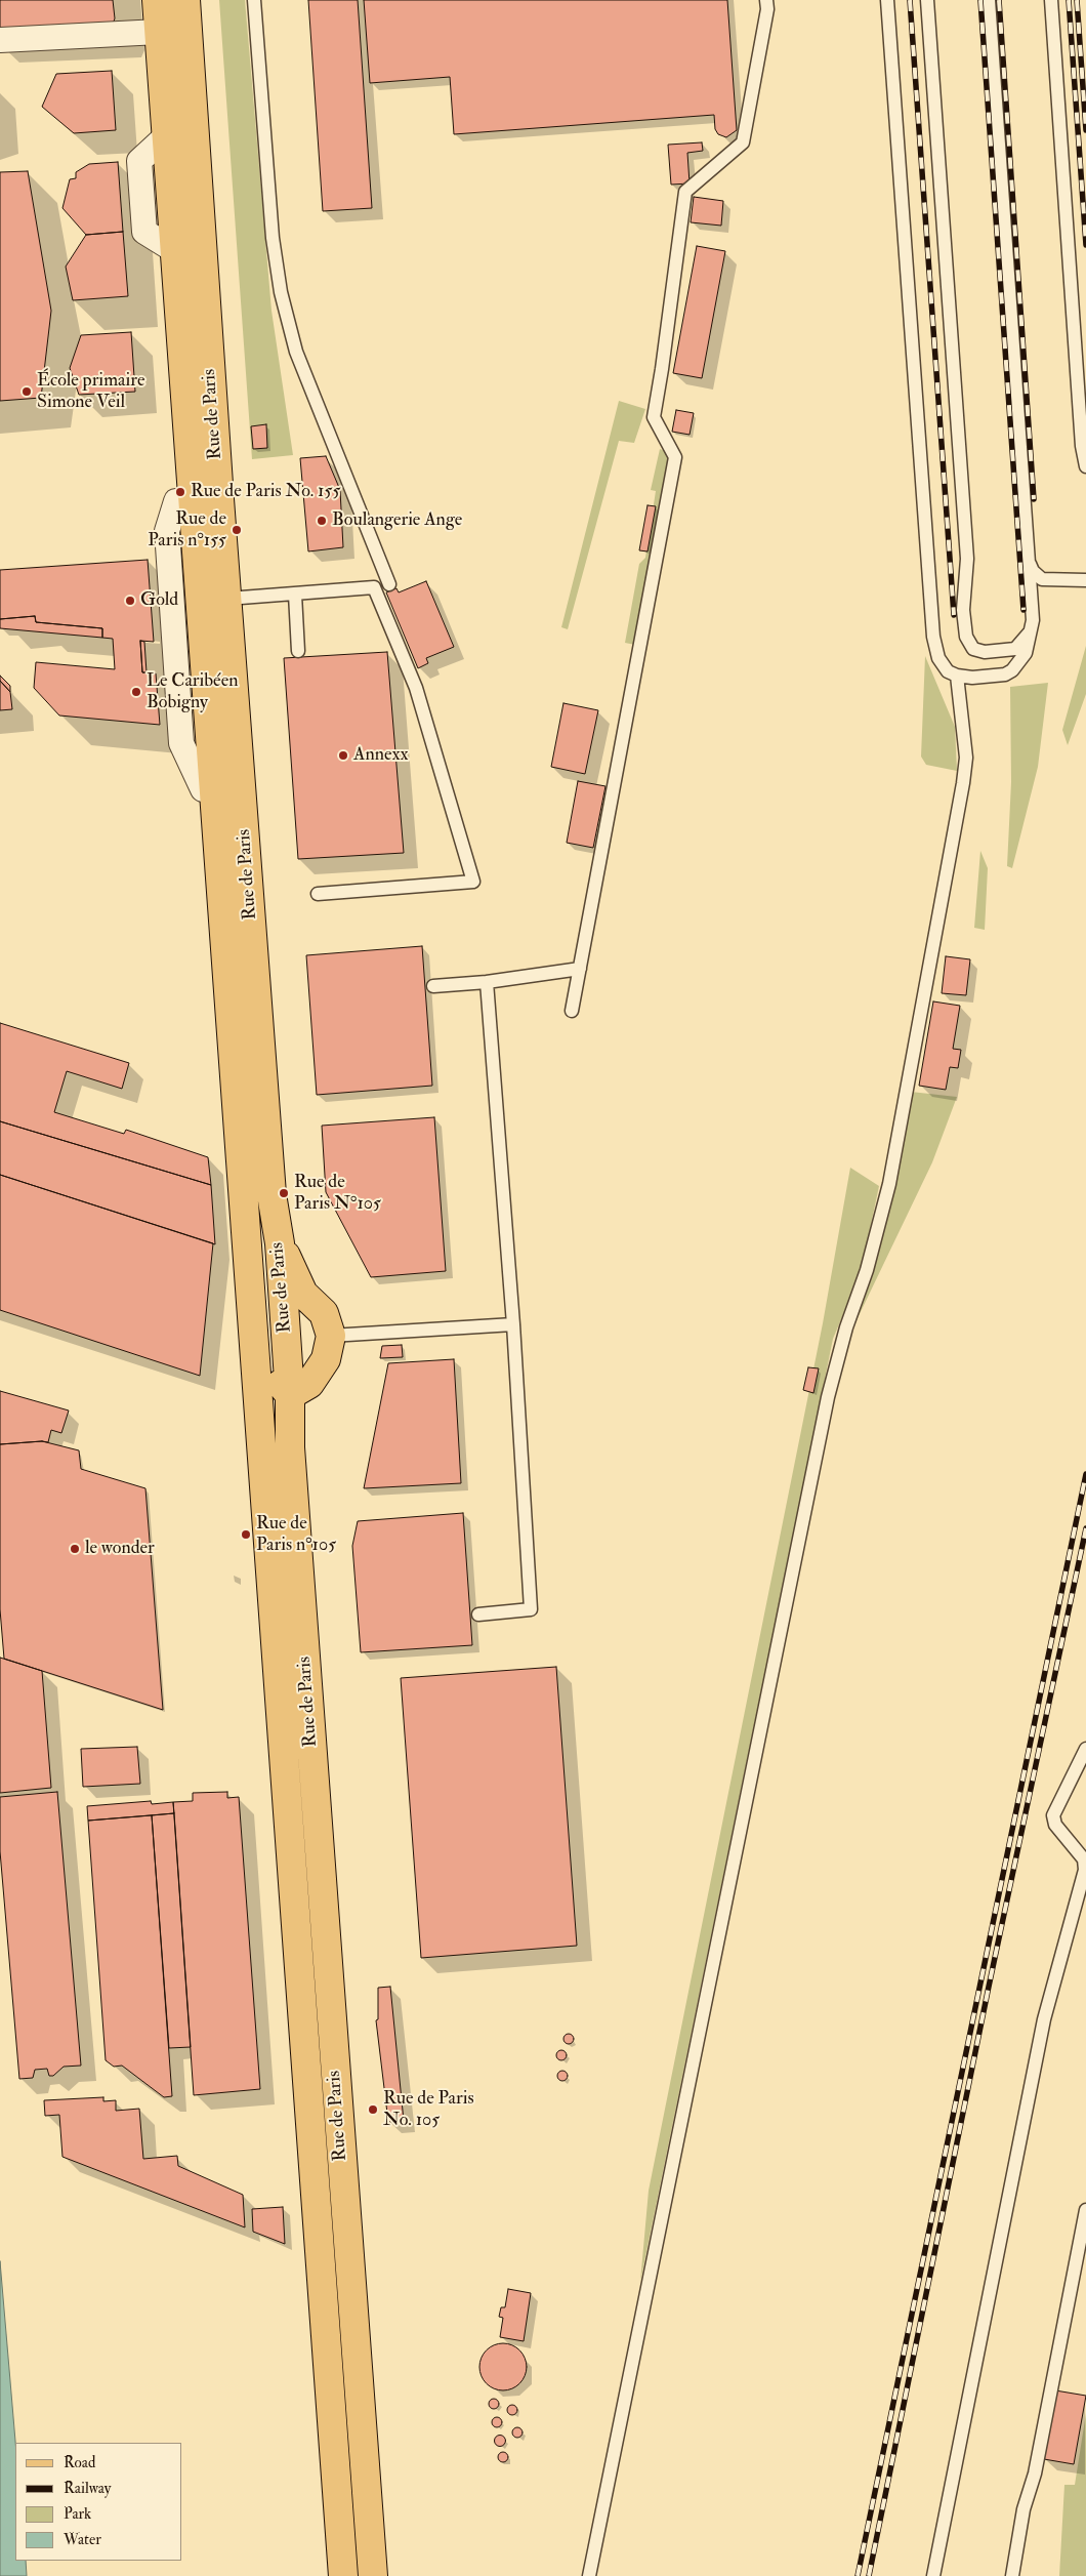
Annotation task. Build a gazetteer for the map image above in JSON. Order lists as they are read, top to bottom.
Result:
{
  "streets": {
    "main road": ["Rue de Paris"]
  },
  "places": [
    "École primaire Simone Veil",
    "Rue de Paris No. 155",
    "Boulangerie Ange",
    "Rue de Paris n°155",
    "Gold",
    "Le Caribéen Bobigny",
    "Annexx",
    "Rue de Paris N°105",
    "Rue de Paris n°105",
    "le wonder",
    "Rue de Paris No. 105"
  ],
  "legend": [
    "Road",
    "Railway",
    "Park",
    "Water"
  ]
}
